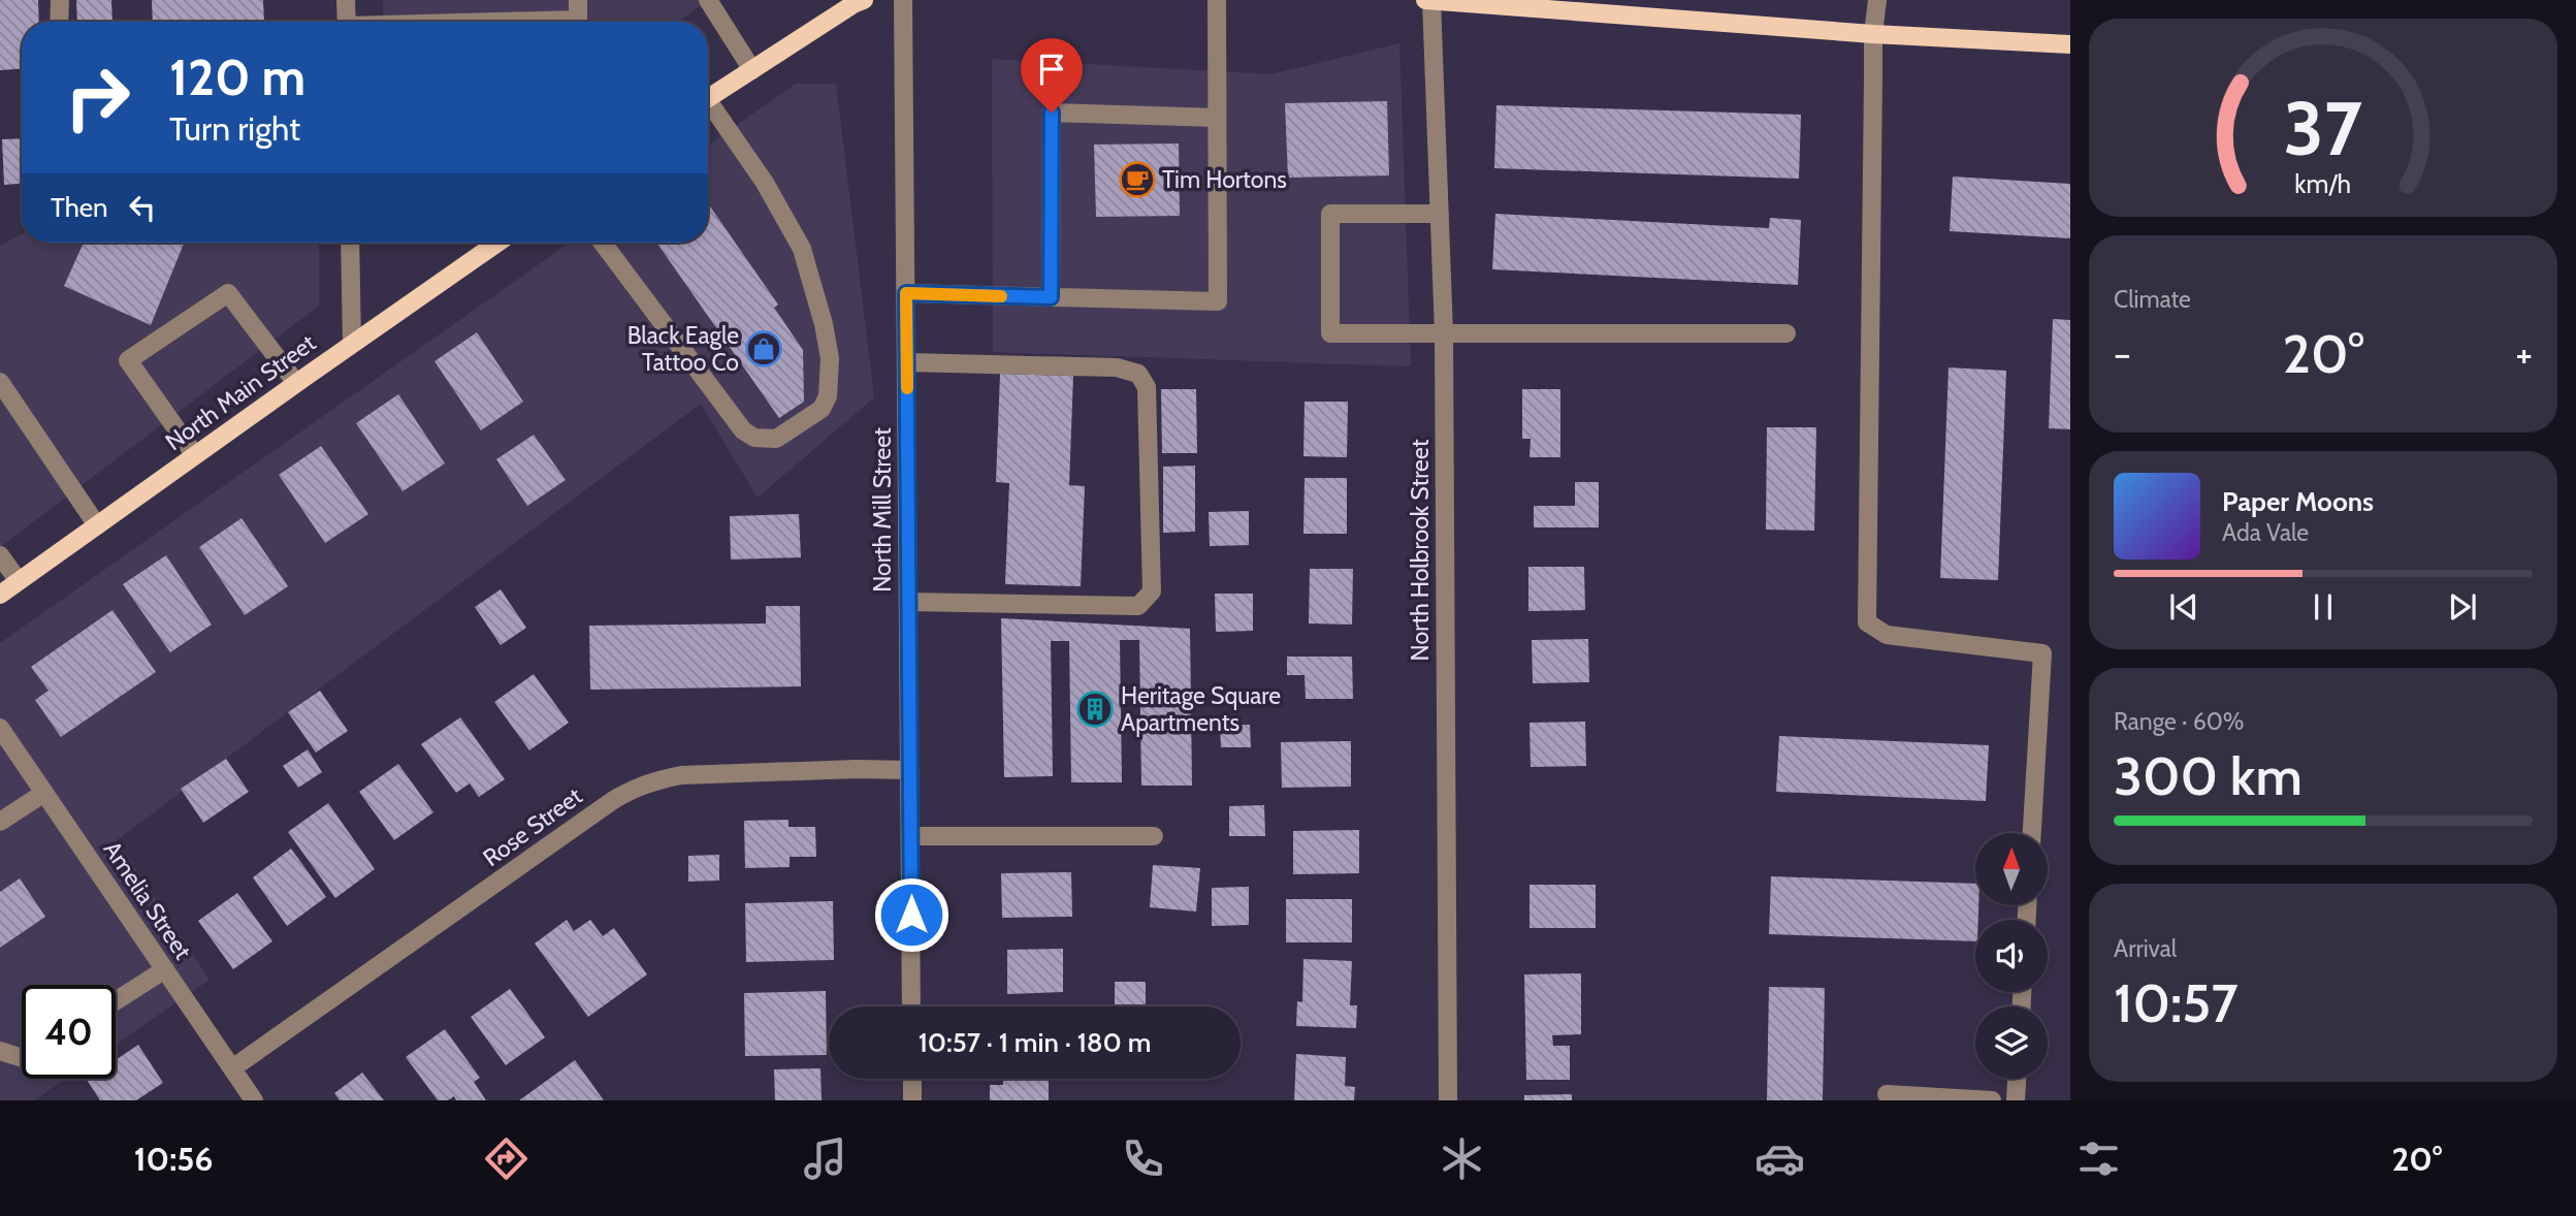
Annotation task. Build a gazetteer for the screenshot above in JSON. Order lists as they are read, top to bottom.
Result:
{
  "streets": {
    "main road": ["North Main Street"],
    "street": [
      "North Mill Street",
      "North Holbrook Street",
      "Rose Street",
      "Amelia Street"
    ]
  },
  "crossings": [
    ["North Mill Street", "Rose Street"],
    ["Rose Street", "Amelia Street"]
  ],
  "places": {
    "cafe": ["Tim Hortons"],
    "shop": ["Black Eagle Tattoo Co"],
    "building": ["Heritage Square Apartments"]
  },
  "north": "top",
  "page": {
    "turn": ["120 m", "Turn right"],
    "then": "Then",
    "tile": [
      "Climate",
      ["Range · 60%", "300 km"],
      ["Arrival", "10:57"]
    ],
    "heat": ["−", "20°", "+"],
    "song": ["Paper Moons", "Ada Vale"],
    "limit": "40",
    "trip": "10:57 · 1 min · 180 m",
    "tabs": ["10:56", "20°"],
    "gauge": ["37", "km/h"]
  }
}
